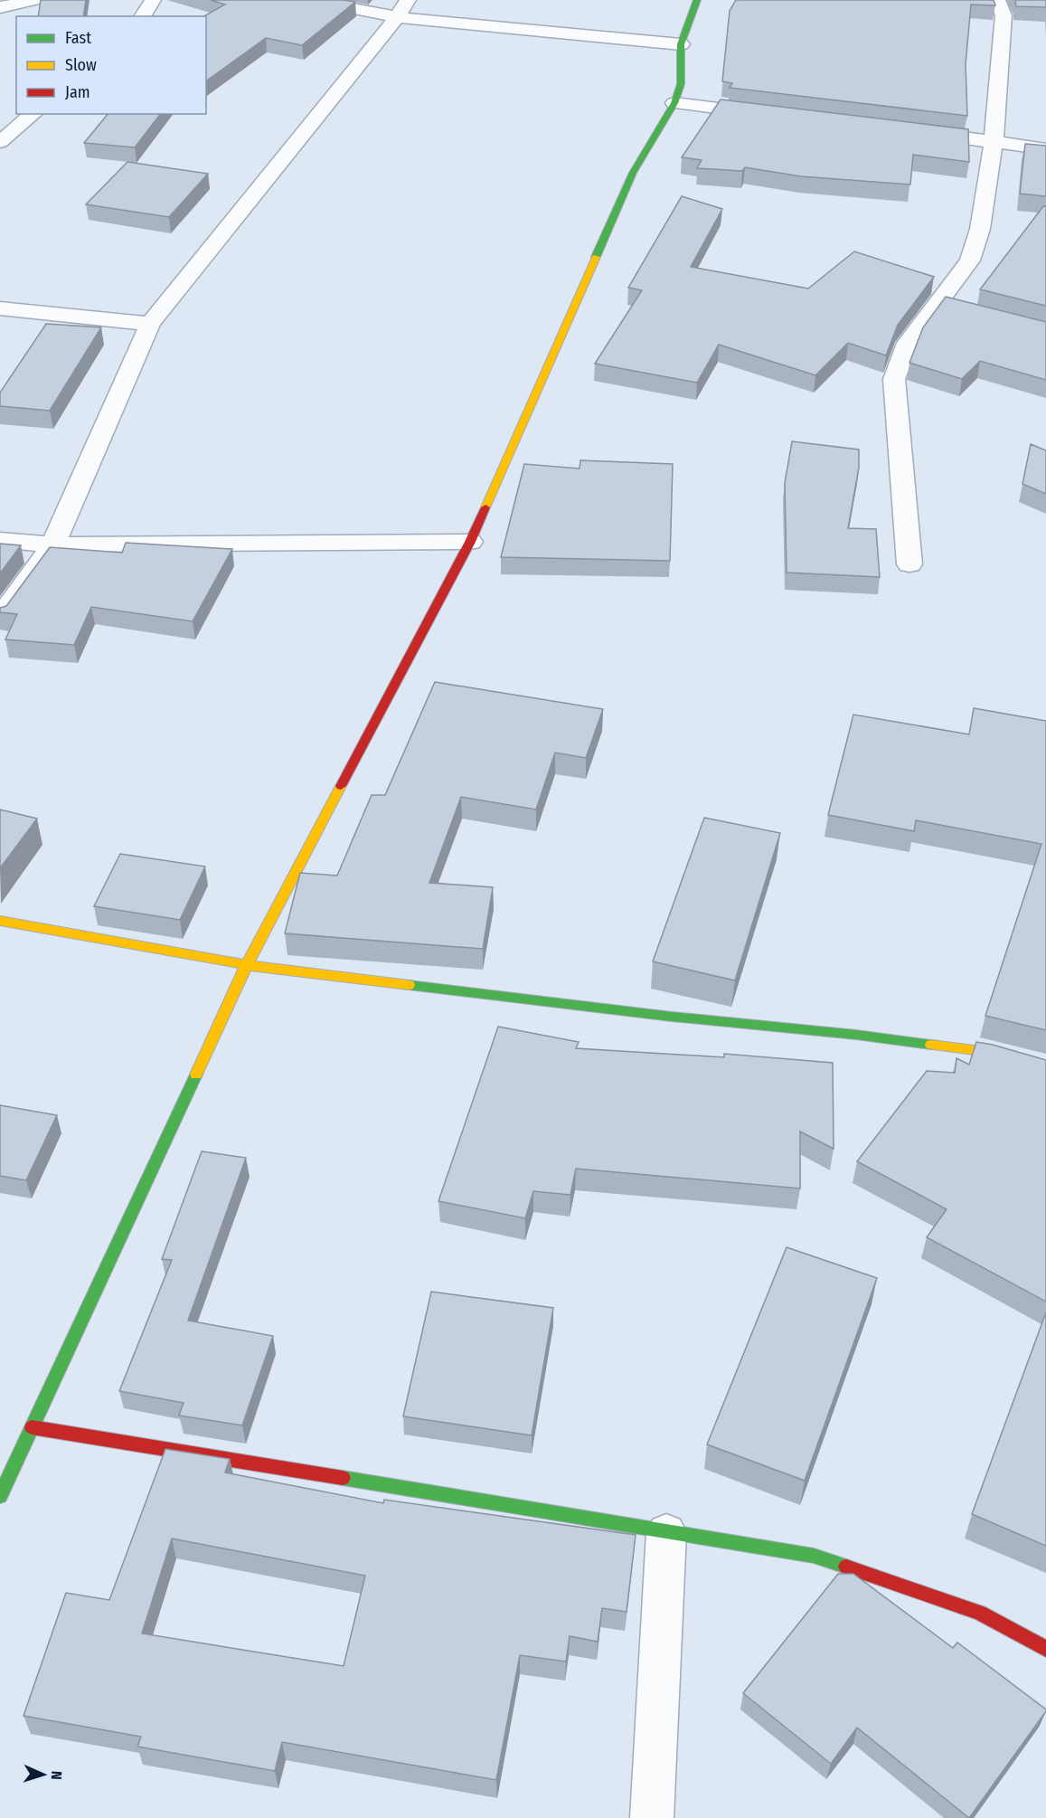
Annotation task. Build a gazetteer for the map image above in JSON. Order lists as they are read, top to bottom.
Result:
{
  "legend": ["Fast", "Slow", "Jam"],
  "north": "right"
}
